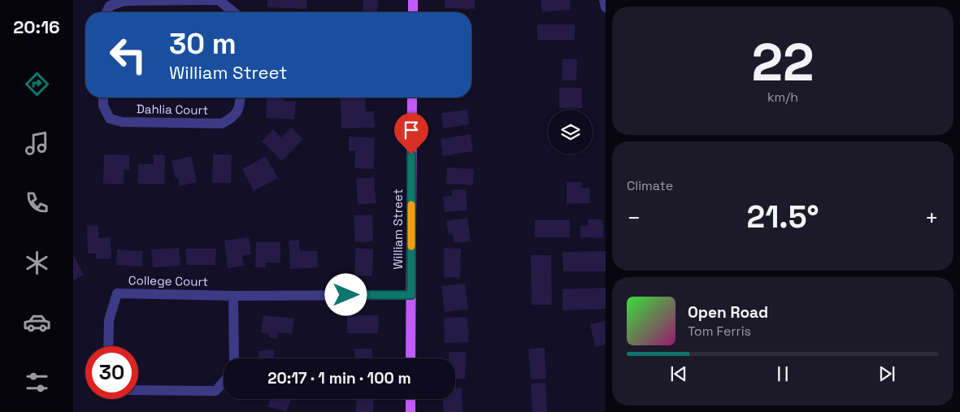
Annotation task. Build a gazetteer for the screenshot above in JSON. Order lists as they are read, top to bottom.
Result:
{
  "streets": {
    "main road": ["William Street"],
    "street": ["Dahlia Court", "College Court"]
  },
  "crossings": [
    ["William Street", "College Court"]
  ],
  "page": {
    "tabs": "20:16",
    "tile": [
      ["22", "km/h"],
      "Climate"
    ],
    "turn": ["30 m", "William Street"],
    "heat": ["−", "21.5°", "+"],
    "song": ["Open Road", "Tom Ferris"],
    "limit": "30",
    "trip": "20:17 · 1 min · 100 m"
  }
}
